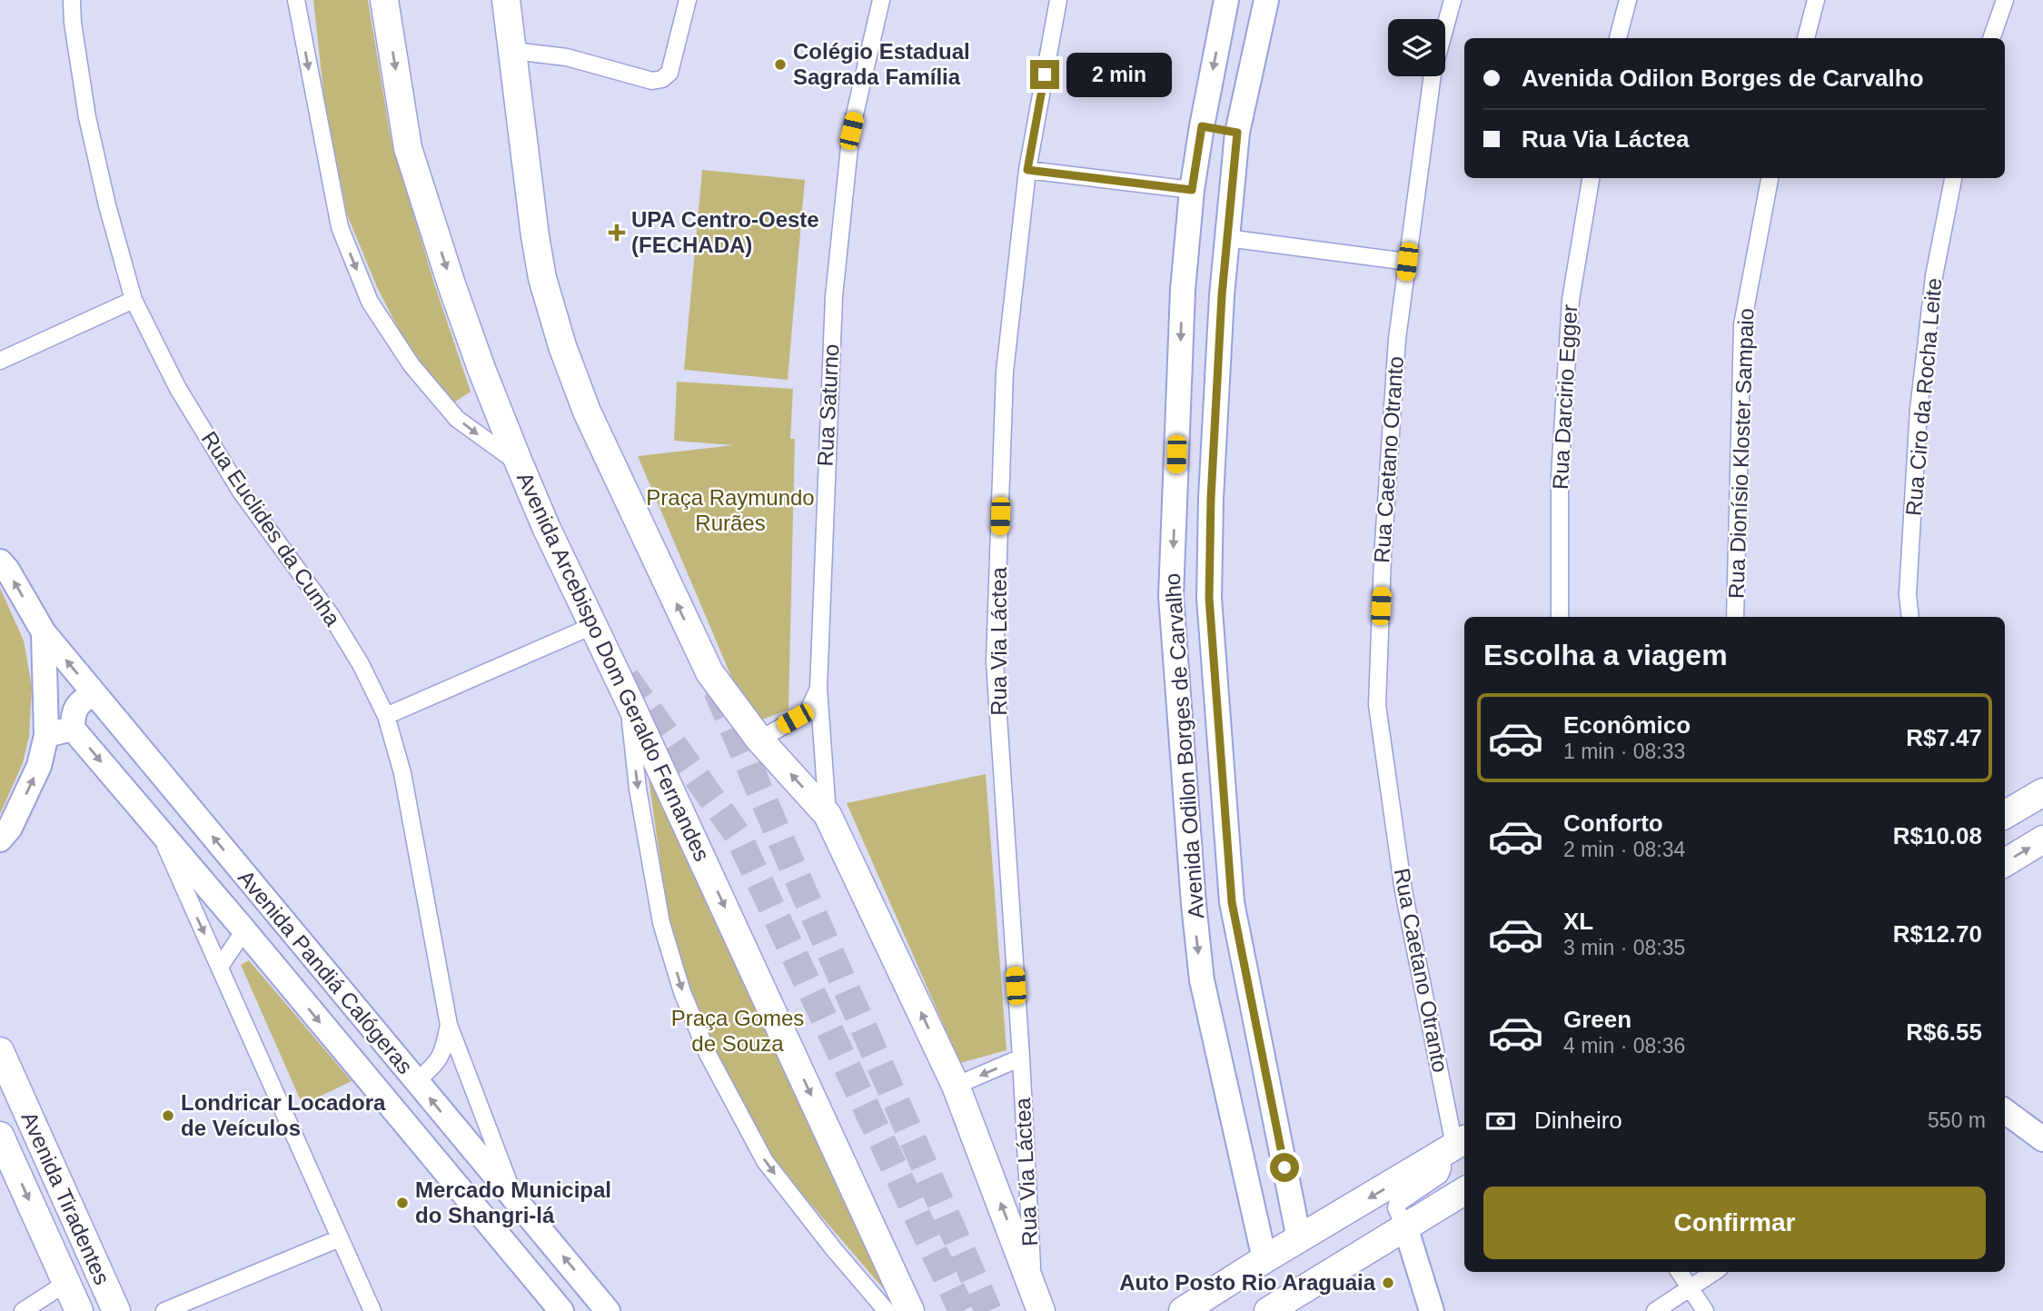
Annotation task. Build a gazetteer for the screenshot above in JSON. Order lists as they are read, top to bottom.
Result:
{
  "streets": {
    "main road": ["Avenida Arcebispo Dom Geraldo Fernandes", "Avenida Tiradentes"],
    "street": [
      "Rua Darcirio Egger",
      "Rua Ciro da Rocha Leite",
      "Rua Saturno",
      "Rua Dionísio Kloster Sampaio",
      "Rua Caetano Otranto",
      "Rua Euclides da Cunha",
      "Rua Via Láctea",
      "Avenida Odilon Borges de Carvalho",
      "Avenida Pandiá Calógeras"
    ]
  },
  "crossings": [
    ["Rua Euclides da Cunha", "Avenida Pandiá Calógeras"]
  ],
  "parks": ["Praça Raymundo Rurães", "Praça Gomes de Souza"],
  "places": {
    "other": [
      "Colégio Estadual Sagrada Família",
      "Londricar Locadora de Veículos",
      "Mercado Municipal do Shangri-lá",
      "Auto Posto Rio Araguaia"
    ],
    "health": ["UPA Centro-Oeste (FECHADA)"]
  },
  "page": {
    "banner": ["Avenida Odilon Borges de Carvalho", "Rua Via Láctea"],
    "bubble": "2 min",
    "heading": "Escolha a viagem",
    "list": [
      {
        "name": "Econômico",
        "note": "1 min · 08:33",
        "value": "R$7.47"
      },
      {
        "name": "Conforto",
        "note": "2 min · 08:34",
        "value": "R$10.08"
      },
      {
        "name": "XL",
        "note": "3 min · 08:35",
        "value": "R$12.70"
      },
      {
        "name": "Green",
        "note": "4 min · 08:36",
        "value": "R$6.55"
      }
    ],
    "pay": ["Dinheiro", "550 m"],
    "buttons": "Confirmar"
  }
}
